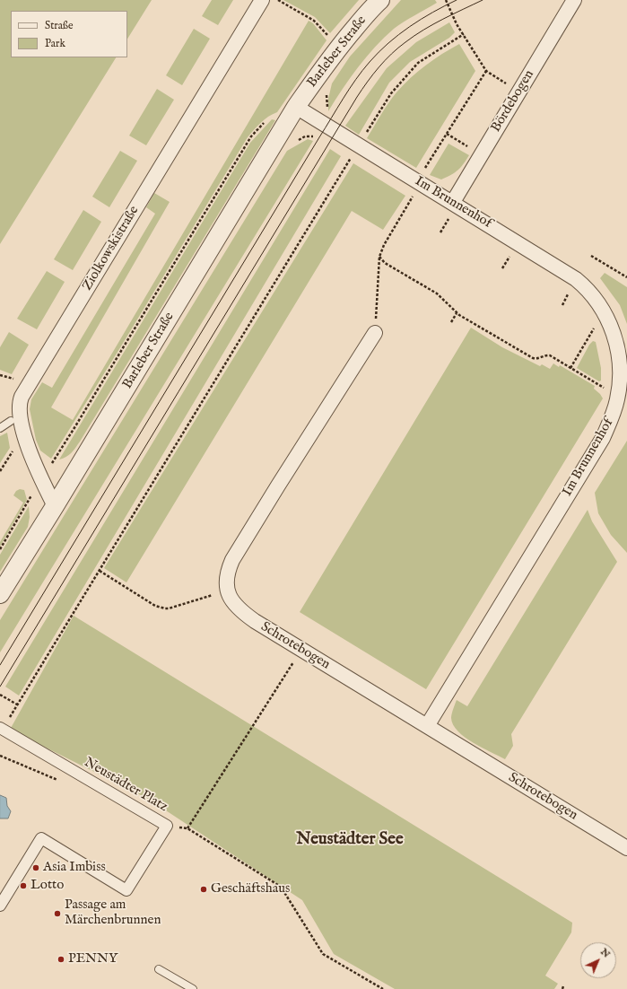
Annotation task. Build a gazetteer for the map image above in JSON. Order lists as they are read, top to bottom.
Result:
{
  "streets": {
    "street": [
      "Barleber Straße",
      "Bördebogen",
      "Im Brunnenhof",
      "Ziolkowskistraße",
      "Schrotebogen",
      "Neustädter Platz"
    ]
  },
  "crossings": [
    ["Barleber Straße", "Im Brunnenhof"],
    ["Barleber Straße", "Ziolkowskistraße"],
    ["Bördebogen", "Im Brunnenhof"],
    ["Im Brunnenhof", "Schrotebogen"]
  ],
  "districts": ["Neustädter See"],
  "places": [
    "Asia Imbiss",
    "Lotto",
    "Geschäftshaus",
    "Passage am Märchenbrunnen",
    "PENNY"
  ],
  "legend": ["Straße", "Park"],
  "north": "top right"
}
